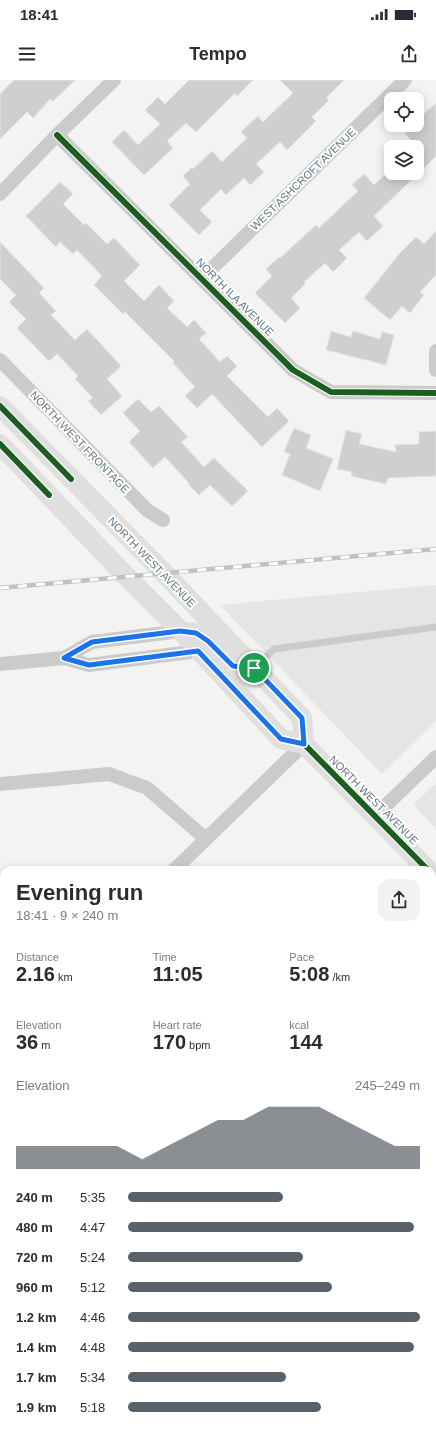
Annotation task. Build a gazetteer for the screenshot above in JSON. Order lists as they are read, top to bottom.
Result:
{
  "streets": {
    "main road": ["NORTH WEST AVENUE"],
    "street": ["WEST ASHCROFT AVENUE", "NORTH ILA AVENUE", "NORTH WEST FRONTAGE"]
  },
  "crossings": [
    ["WEST ASHCROFT AVENUE", "NORTH ILA AVENUE"]
  ],
  "page": {
    "status": "18:41",
    "header": "Tempo",
    "heading": ["Evening run", "18:41 · 9 × 240 m"],
    "stats": [
      ["Distance", "2.16 km"],
      ["Time", "11:05"],
      ["Pace", "5:08 /km"],
      ["Elevation", "36 m"],
      ["Heart rate", "170 bpm"],
      ["kcal", "144"]
    ],
    "chart": ["Elevation", "245–249 m"],
    "list": [
      {
        "name": "240 m",
        "note": "5:35"
      },
      {
        "name": "480 m",
        "note": "4:47"
      },
      {
        "name": "720 m",
        "note": "5:24"
      },
      {
        "name": "960 m",
        "note": "5:12"
      },
      {
        "name": "1.2 km",
        "note": "4:46"
      },
      {
        "name": "1.4 km",
        "note": "4:48"
      },
      {
        "name": "1.7 km",
        "note": "5:34"
      },
      {
        "name": "1.9 km",
        "note": "5:18"
      }
    ]
  }
}
